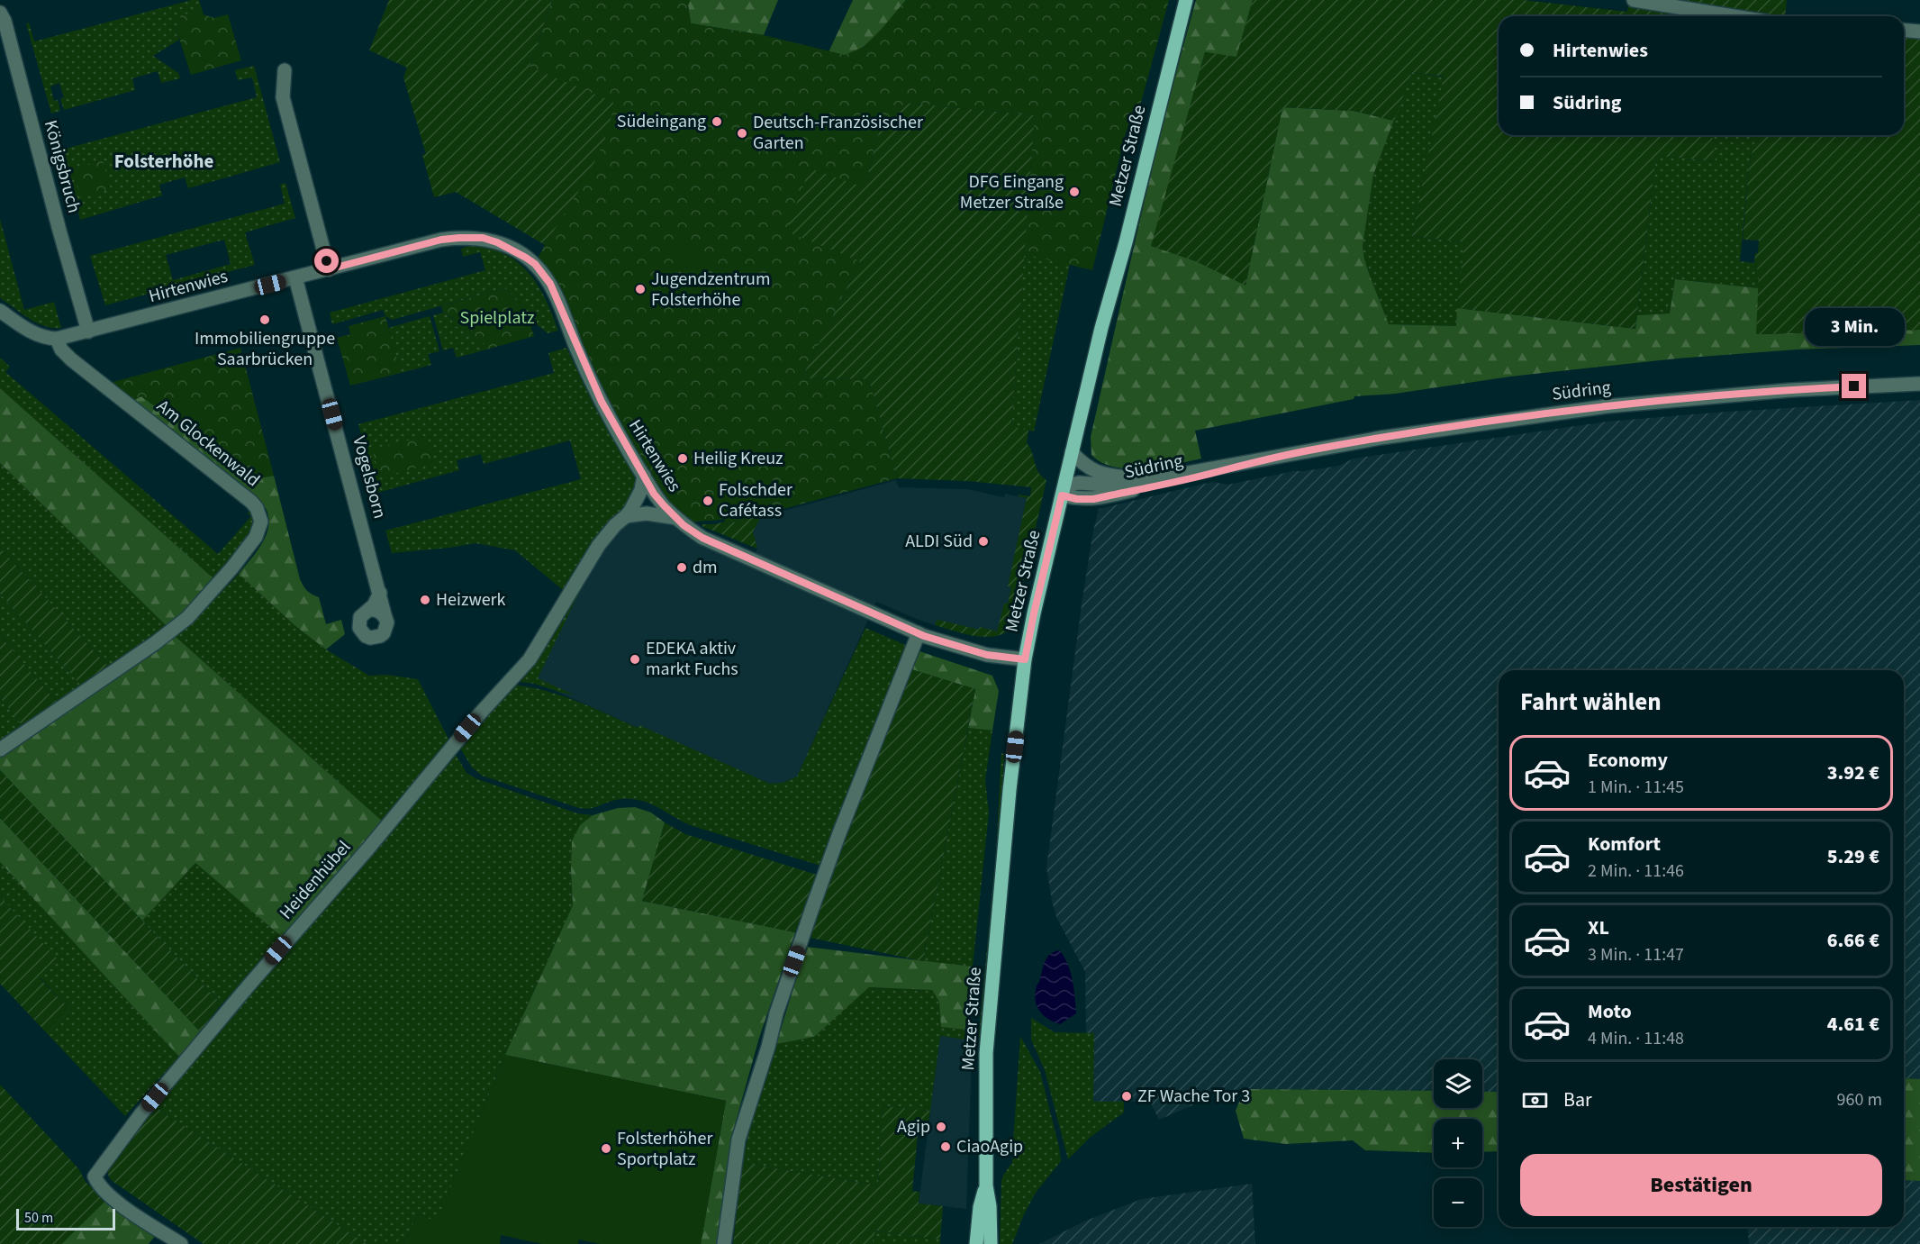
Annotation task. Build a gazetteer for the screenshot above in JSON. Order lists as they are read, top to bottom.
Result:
{
  "streets": {
    "main road": ["Metzer Straße"],
    "street": [
      "Königsbruch",
      "Hirtenwies",
      "Südring",
      "Am Glockenwald",
      "Vogelsborn",
      "Heidenhübel"
    ]
  },
  "crossings": [
    ["Metzer Straße", "Hirtenwies"],
    ["Metzer Straße", "Südring"],
    ["Königsbruch", "Hirtenwies"],
    ["Hirtenwies", "Am Glockenwald"],
    ["Hirtenwies", "Vogelsborn"],
    ["Hirtenwies", "Heidenhübel"]
  ],
  "districts": ["Folsterhöhe"],
  "parks": ["Spielplatz"],
  "places": [
    "Südeingang",
    "Deutsch-Französischer Garten",
    "DFG Eingang Metzer Straße",
    "Jugendzentrum Folsterhöhe",
    "Immobiliengruppe Saarbrücken",
    "Heilig Kreuz",
    "Folschder Cafétass",
    "ALDI Süd",
    "dm",
    "Heizwerk",
    "EDEKA aktiv markt Fuchs",
    "ZF Wache Tor 3",
    "Agip",
    "CiaoAgip",
    "Folsterhöher Sportplatz"
  ],
  "scale_bar": "50 m",
  "page": {
    "banner": ["Hirtenwies", "Südring"],
    "bubble": "3 Min.",
    "heading": "Fahrt wählen",
    "list": [
      {
        "name": "Economy",
        "note": "1 Min. · 11:45",
        "value": "3.92 €"
      },
      {
        "name": "Komfort",
        "note": "2 Min. · 11:46",
        "value": "5.29 €"
      },
      {
        "name": "XL",
        "note": "3 Min. · 11:47",
        "value": "6.66 €"
      },
      {
        "name": "Moto",
        "note": "4 Min. · 11:48",
        "value": "4.61 €"
      }
    ],
    "map_buttons": ["+", "−"],
    "pay": ["Bar", "960 m"],
    "buttons": "Bestätigen",
    "scale": "50 m"
  }
}
